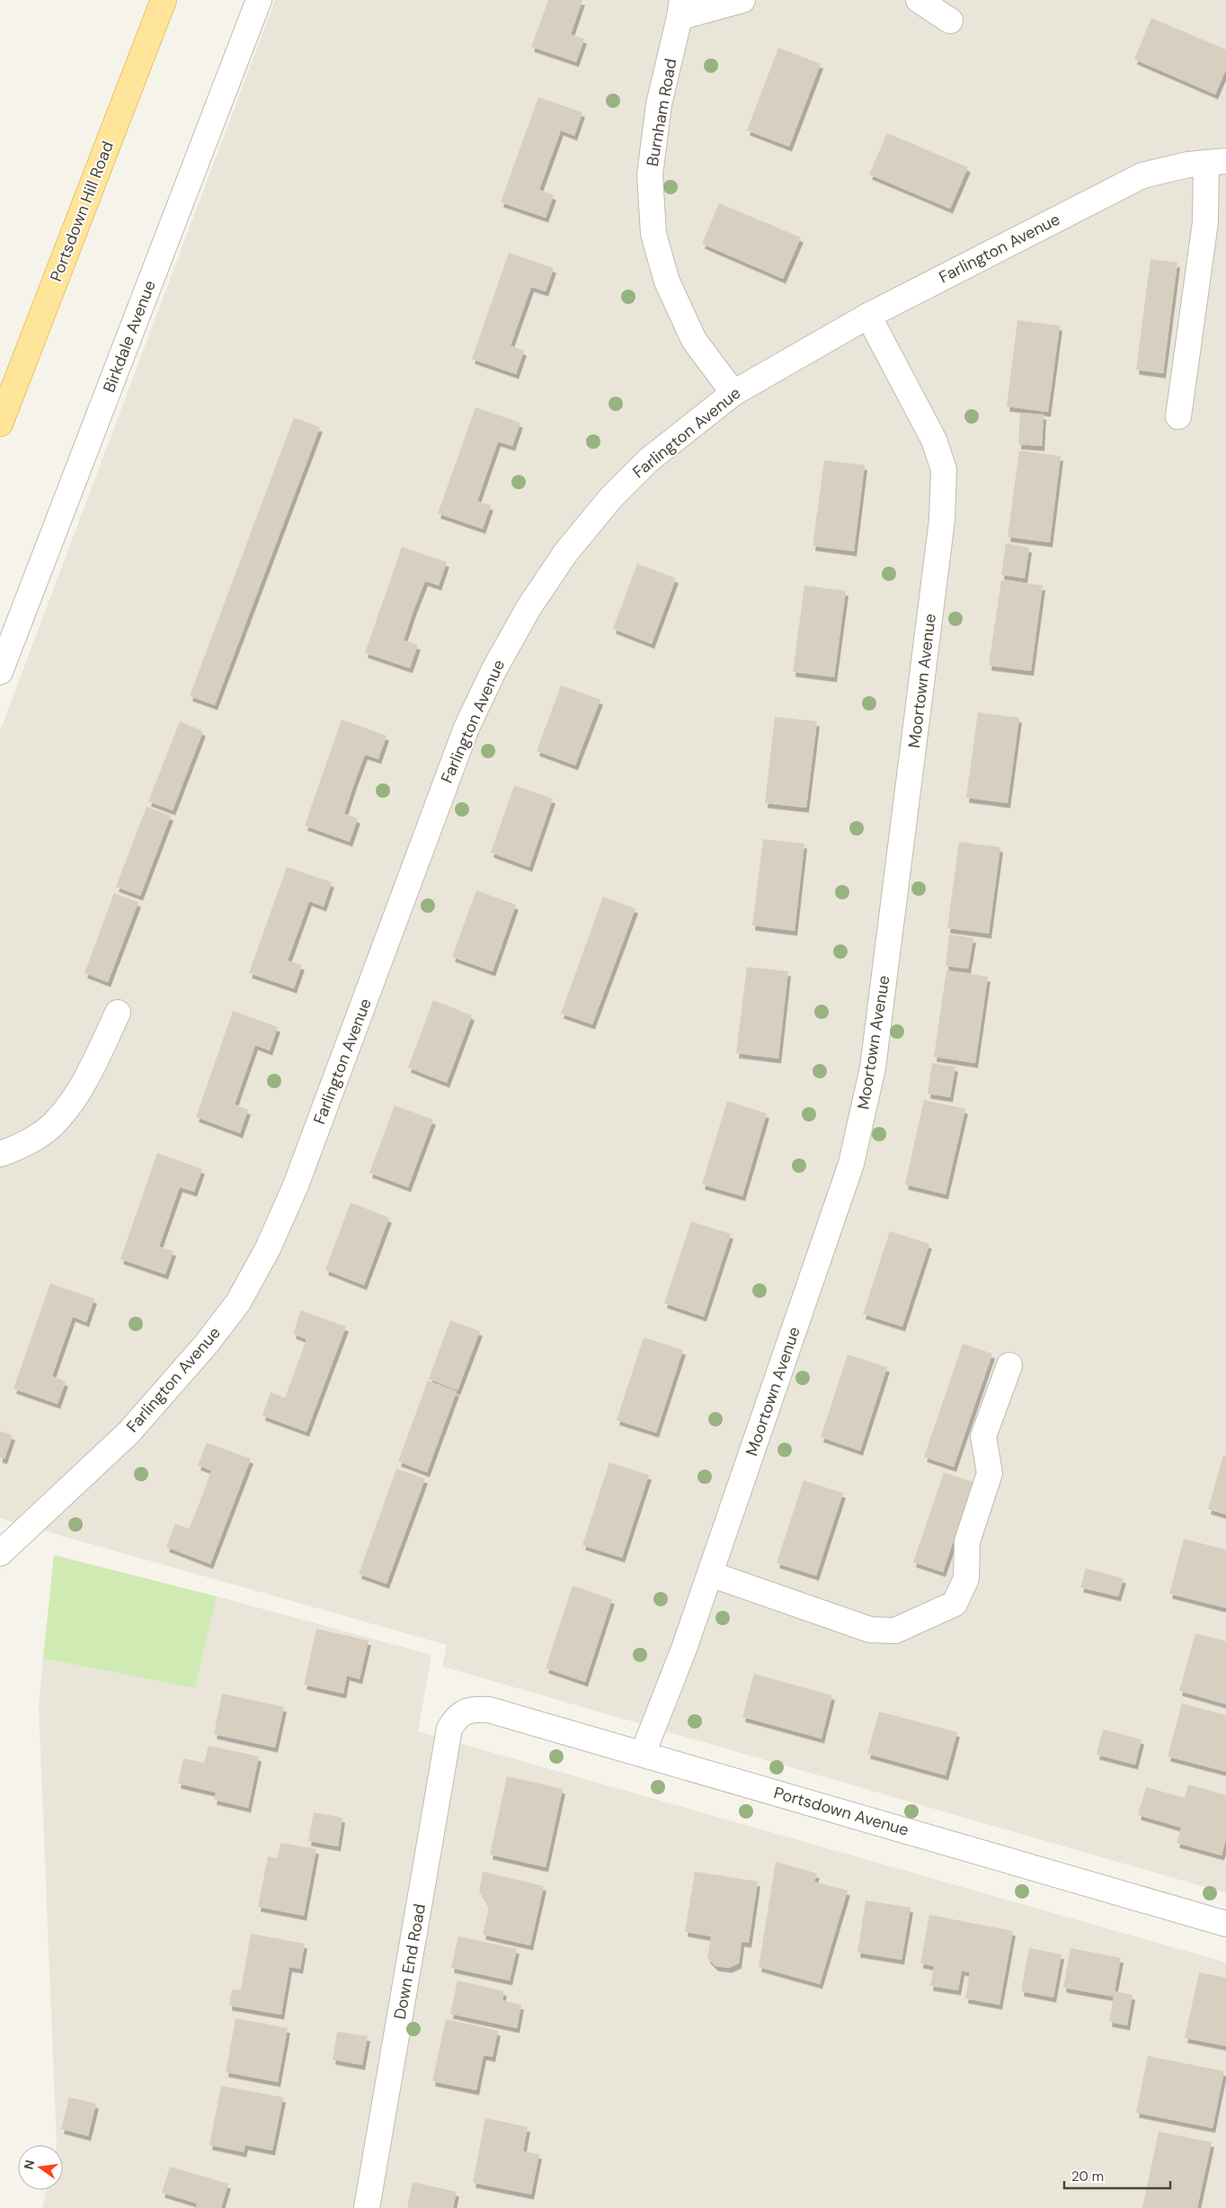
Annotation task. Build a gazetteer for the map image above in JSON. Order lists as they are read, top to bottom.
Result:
{
  "streets": {
    "main road": ["Portsdown Hill Road"],
    "street": [
      "Burnham Road",
      "Farlington Avenue",
      "Birkdale Avenue",
      "Moortown Avenue",
      "Portsdown Avenue",
      "Down End Road"
    ]
  },
  "crossings": [
    ["Burnham Road", "Farlington Avenue"],
    ["Farlington Avenue", "Moortown Avenue"],
    ["Moortown Avenue", "Portsdown Avenue"],
    ["Portsdown Avenue", "Down End Road"]
  ],
  "scale_bar": "20 m",
  "north": "left"
}
